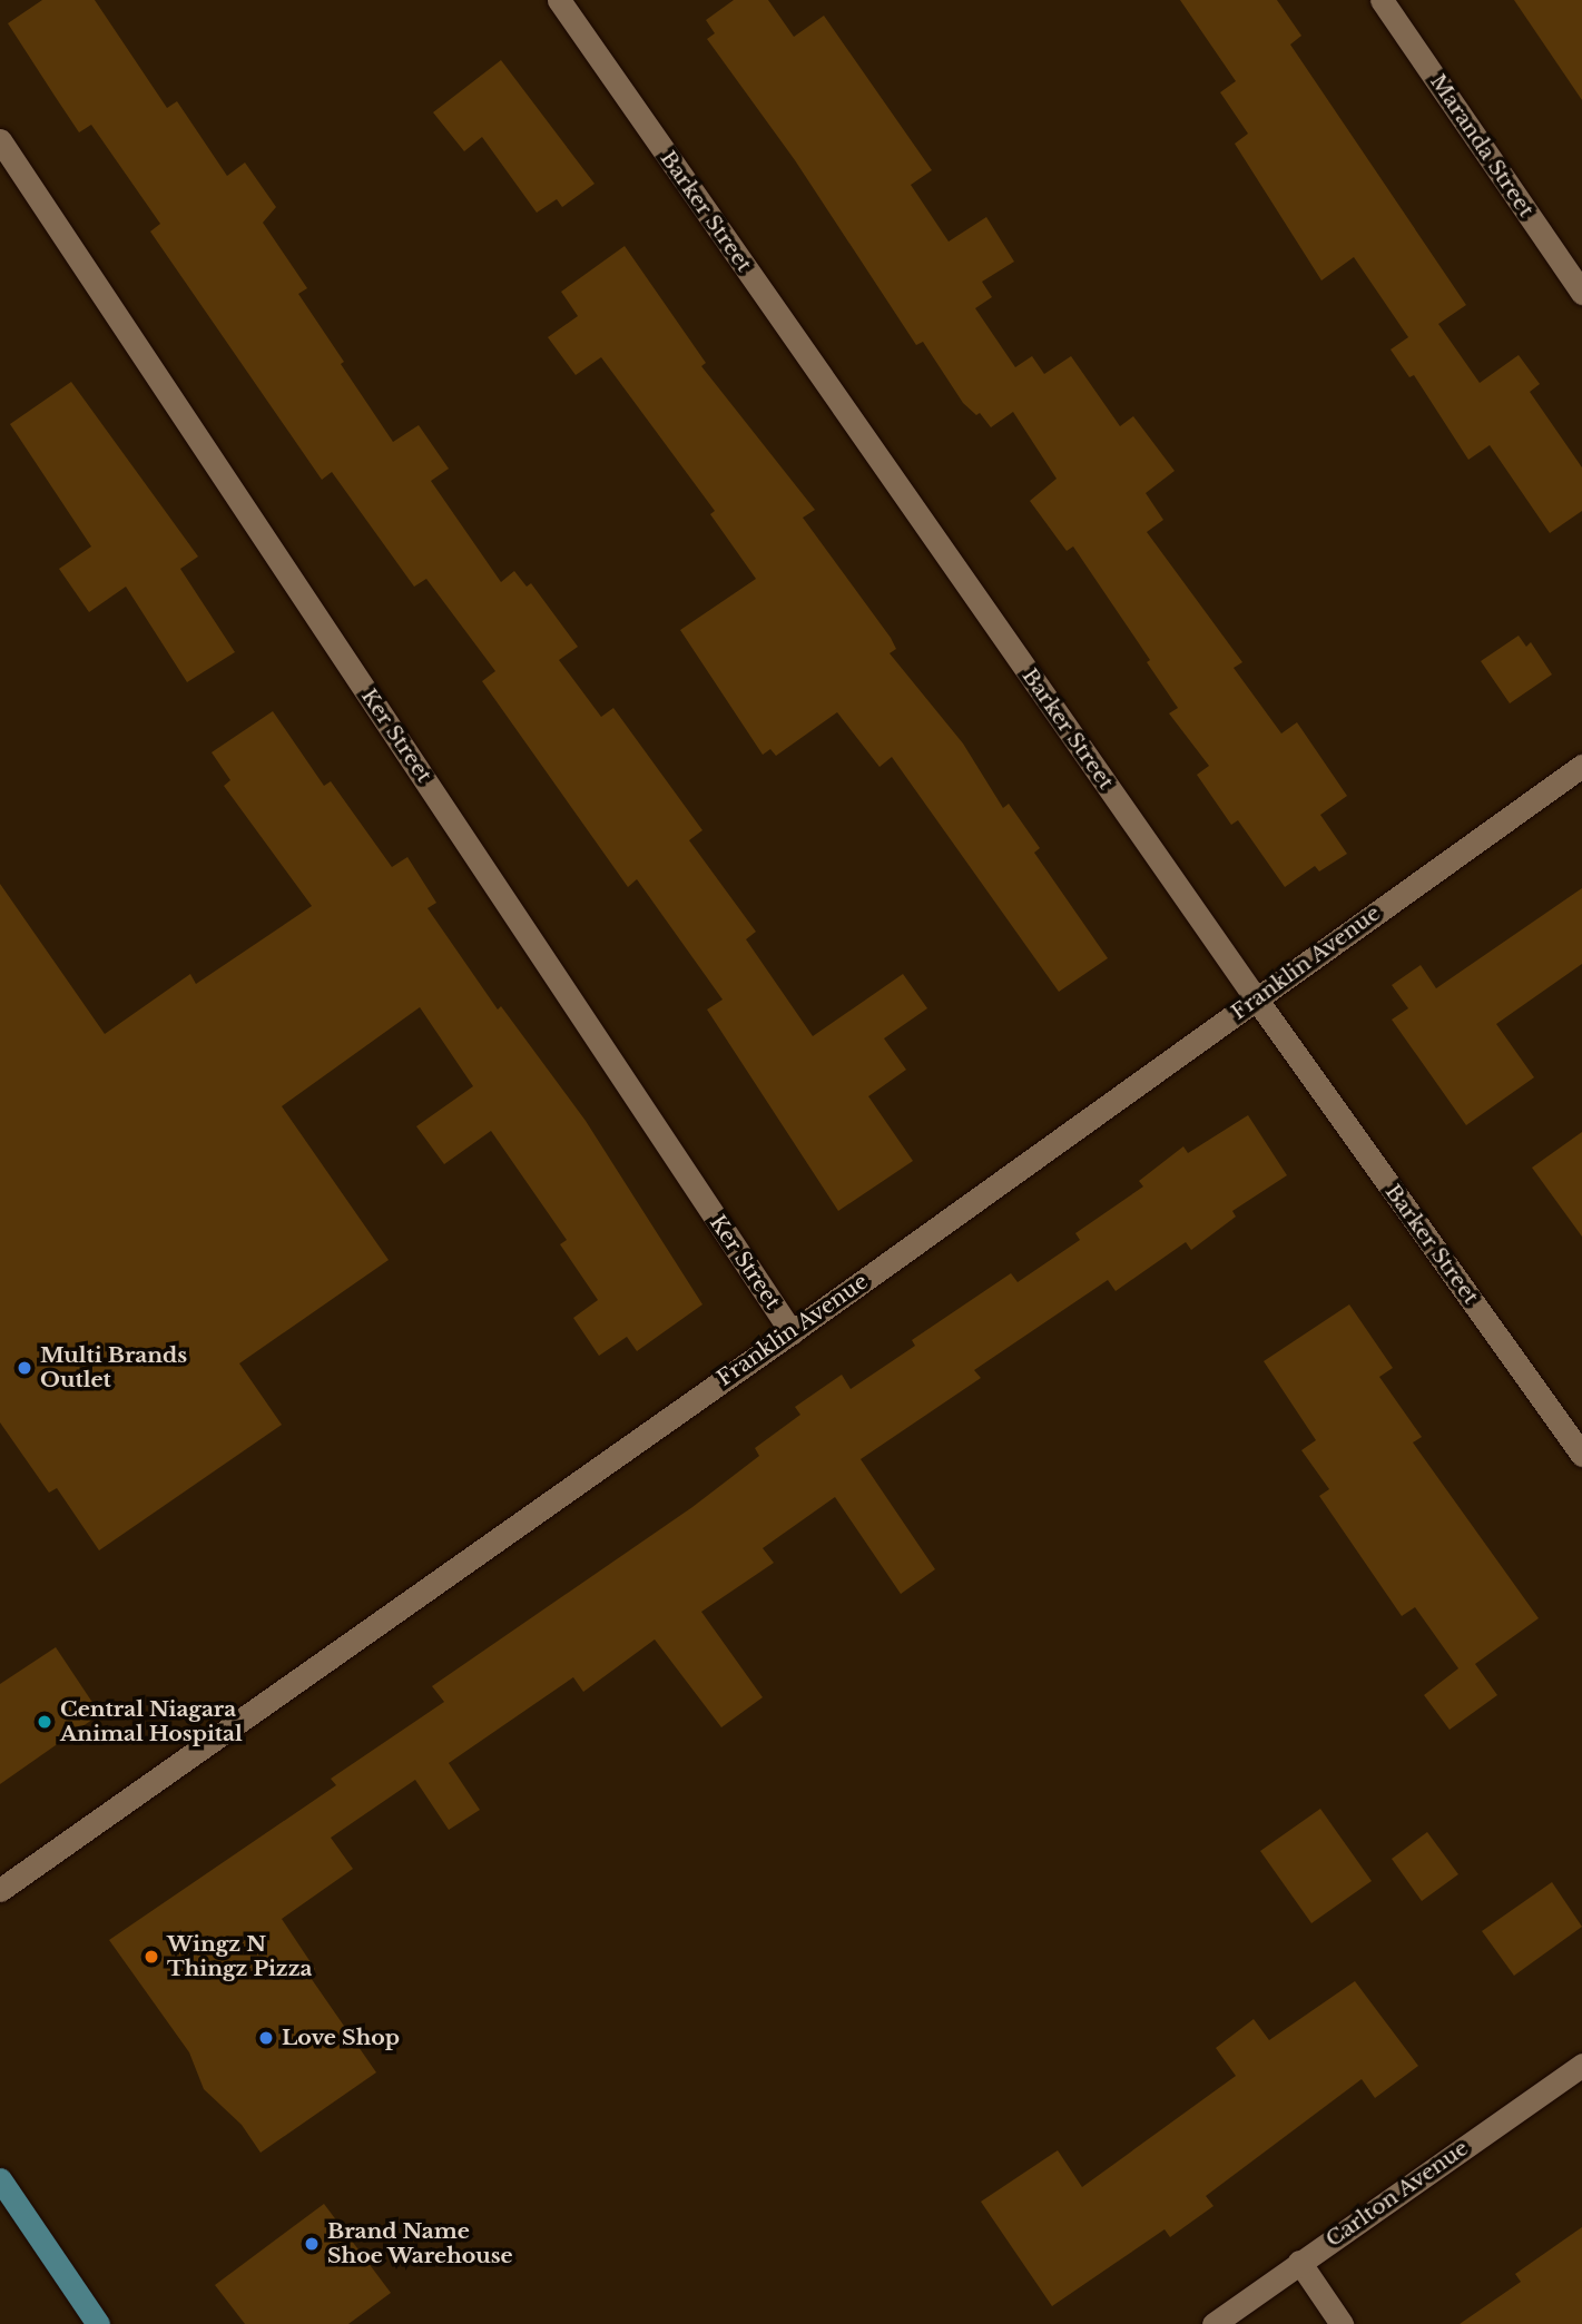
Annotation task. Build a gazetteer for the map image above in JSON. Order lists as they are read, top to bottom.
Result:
{
  "streets": {
    "street": [
      "Maranda Street",
      "Barker Street",
      "Ker Street",
      "Franklin Avenue",
      "Carlton Avenue"
    ]
  },
  "crossings": [
    ["Barker Street", "Franklin Avenue"],
    ["Ker Street", "Franklin Avenue"]
  ],
  "places": [
    "Multi Brands Outlet",
    "Central Niagara Animal Hospital",
    "Wingz N Thingz Pizza",
    "Love Shop",
    "Brand Name Shoe Warehouse"
  ]
}
